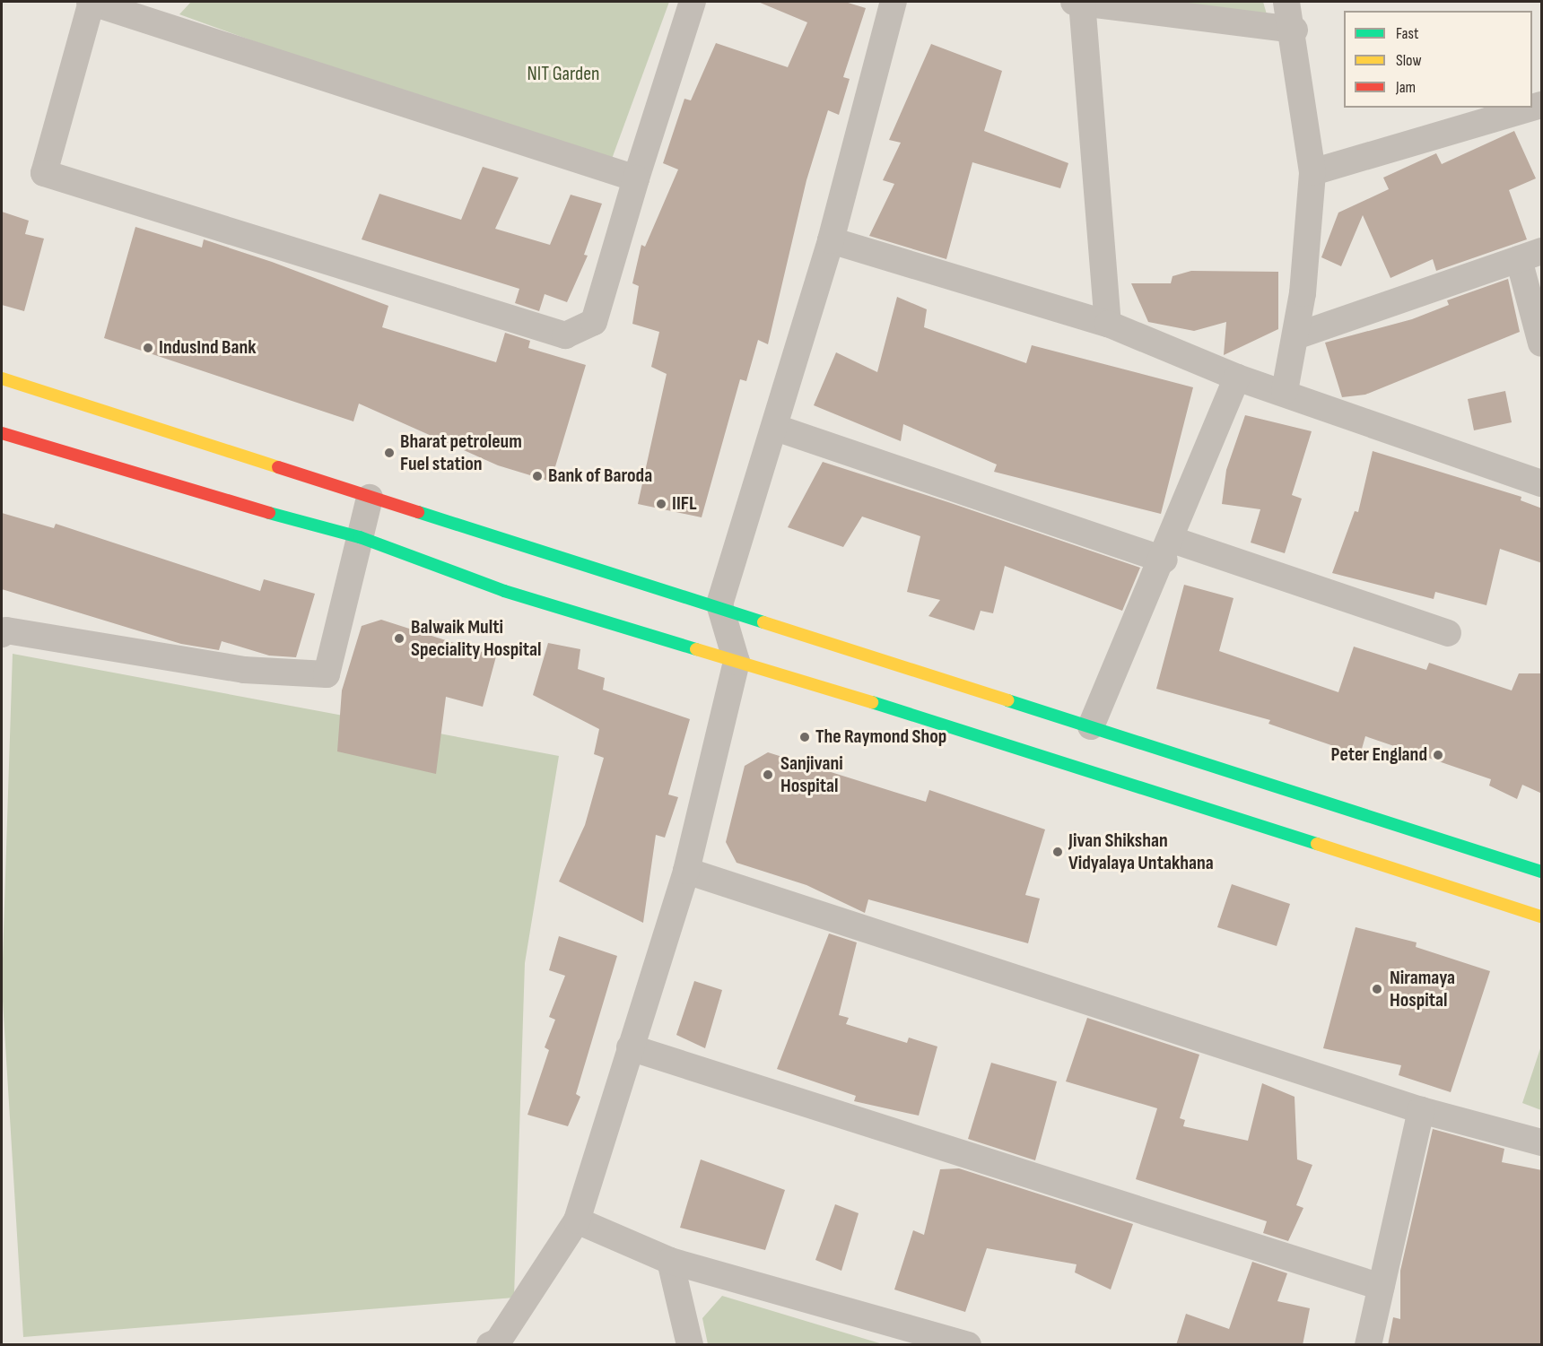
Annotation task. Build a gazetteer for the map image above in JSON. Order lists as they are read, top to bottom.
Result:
{
  "parks": ["NIT Garden"],
  "places": [
    "IndusInd Bank",
    "Bharat petroleum Fuel station",
    "Bank of Baroda",
    "IIFL",
    "Balwaik Multi Speciality Hospital",
    "The Raymond Shop",
    "Peter England",
    "Sanjivani Hospital",
    "Jivan Shikshan Vidyalaya Untakhana",
    "Niramaya Hospital"
  ],
  "legend": ["Fast", "Slow", "Jam"]
}
